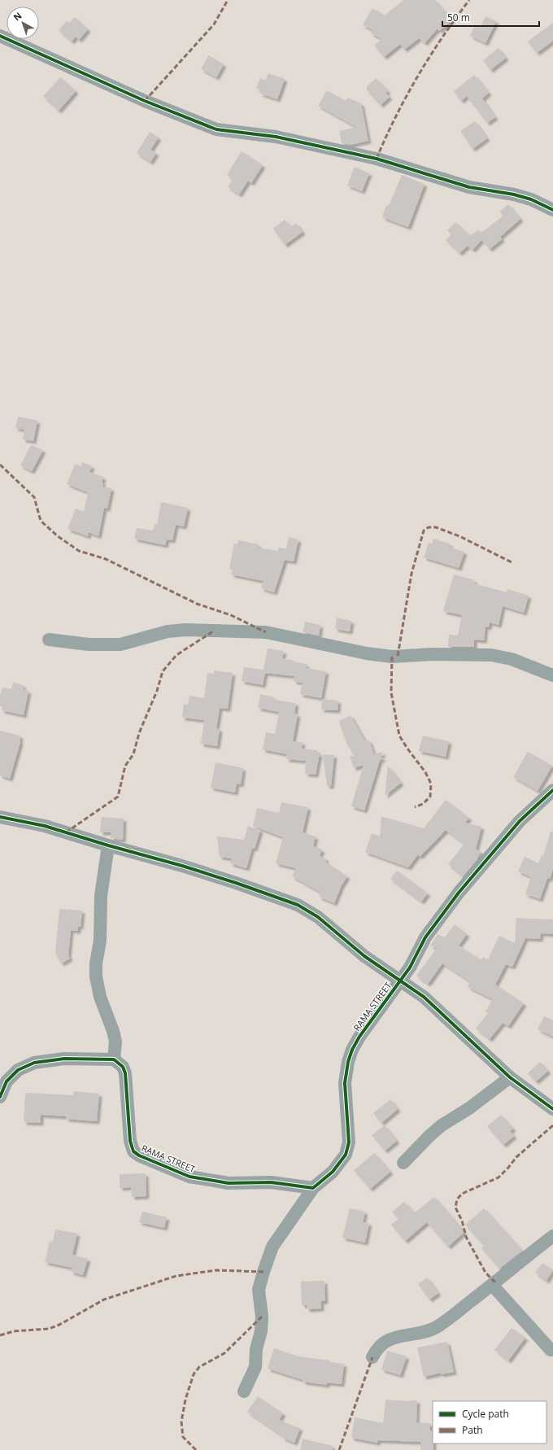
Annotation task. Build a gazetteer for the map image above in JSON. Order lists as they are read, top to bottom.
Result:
{
  "streets": {
    "street": ["RAMA STREET"]
  },
  "legend": ["Cycle path", "Path"],
  "scale_bar": "50 m",
  "north": "top left"
}
